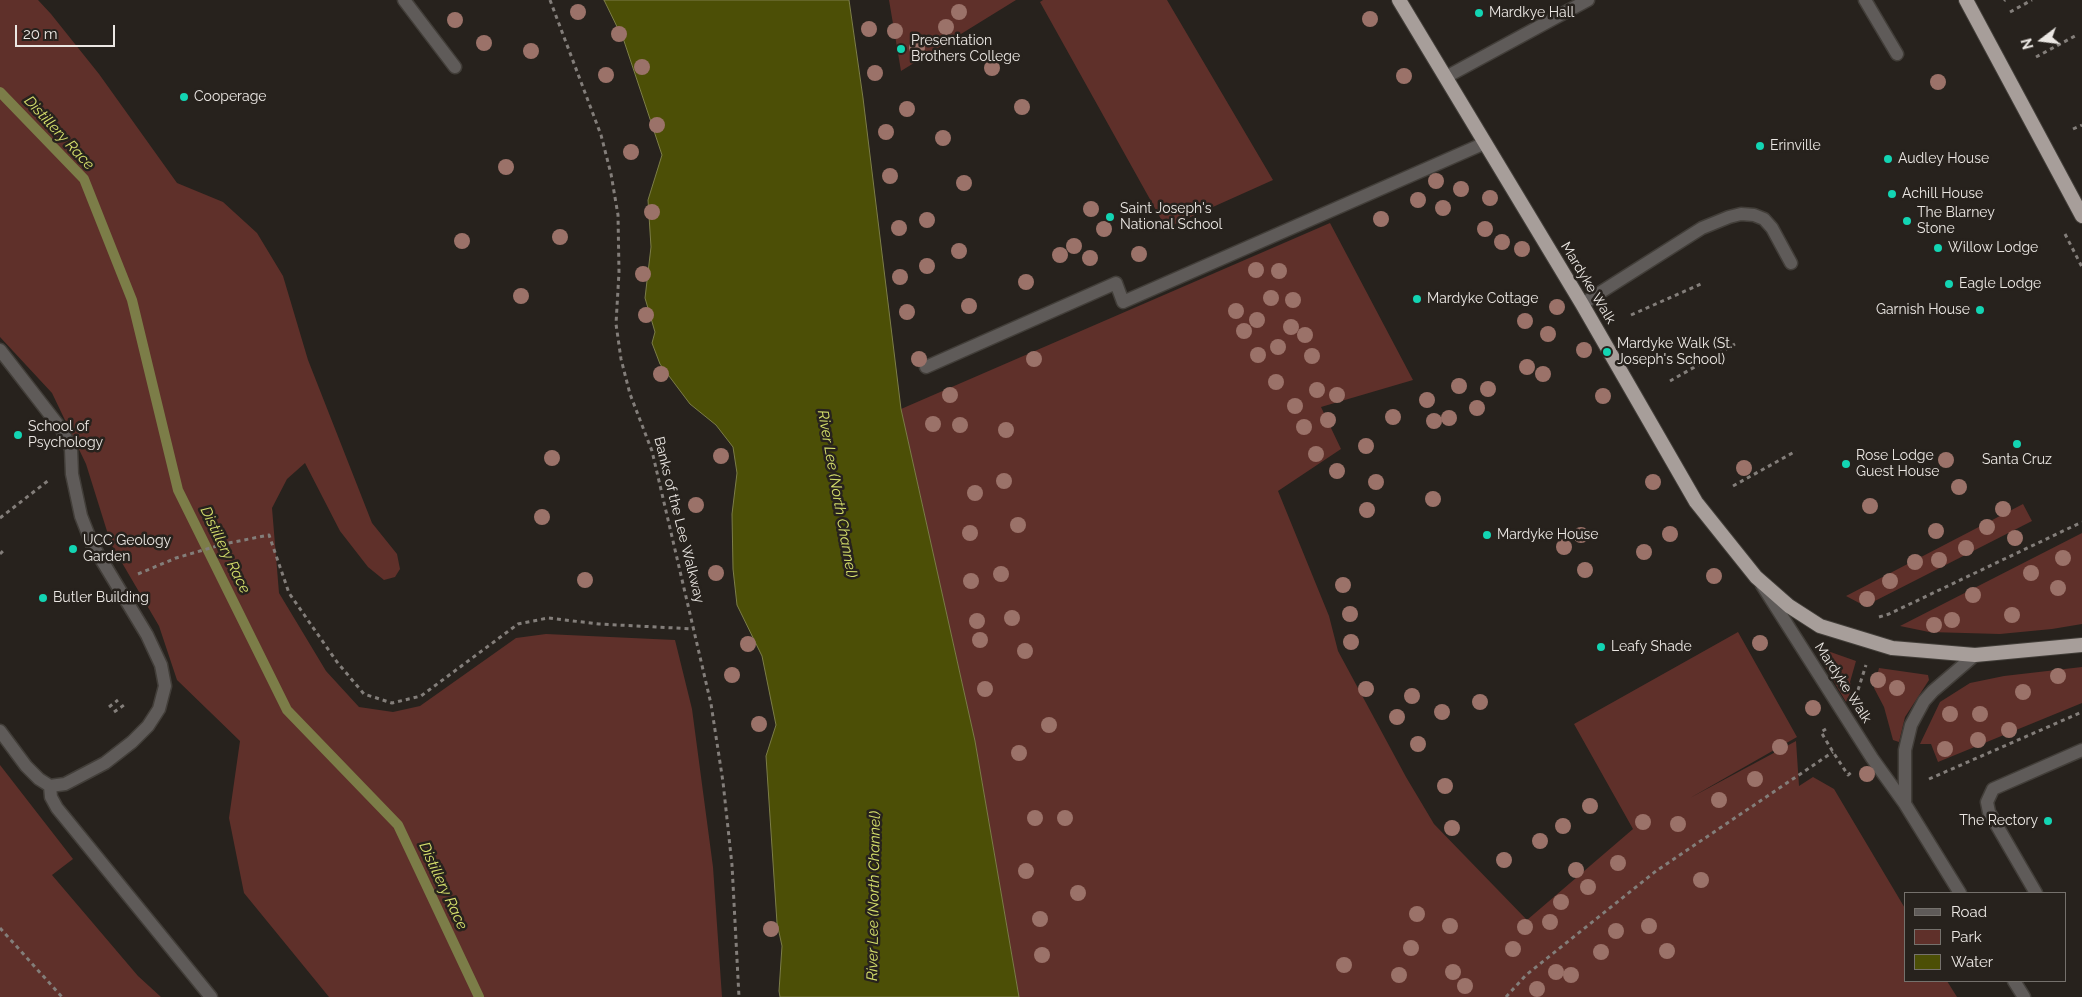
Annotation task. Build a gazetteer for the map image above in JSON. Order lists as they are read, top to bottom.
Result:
{
  "streets": {
    "highway": ["Mardyke Walk"],
    "path": ["Banks of the Lee Walkway"]
  },
  "water": ["Distillery Race", "River Lee (North Channel)"],
  "places": [
    "Mardkye Hall",
    "Presentation Brothers College",
    "Cooperage",
    "Erinville",
    "Audley House",
    "Achill House",
    "Saint Joseph's National School",
    "The Blarney Stone",
    "Willow Lodge",
    "Eagle Lodge",
    "Mardyke Cottage",
    "Garnish House",
    "Mardyke Walk (St. Joseph's School)",
    "School of Psychology",
    "Santa Cruz",
    "Rose Lodge Guest House",
    "Mardyke House",
    "UCC Geology Garden",
    "Butler Building",
    "Leafy Shade",
    "The Rectory"
  ],
  "legend": ["Road", "Park", "Water"],
  "scale_bar": "20 m",
  "north": "left"
}
